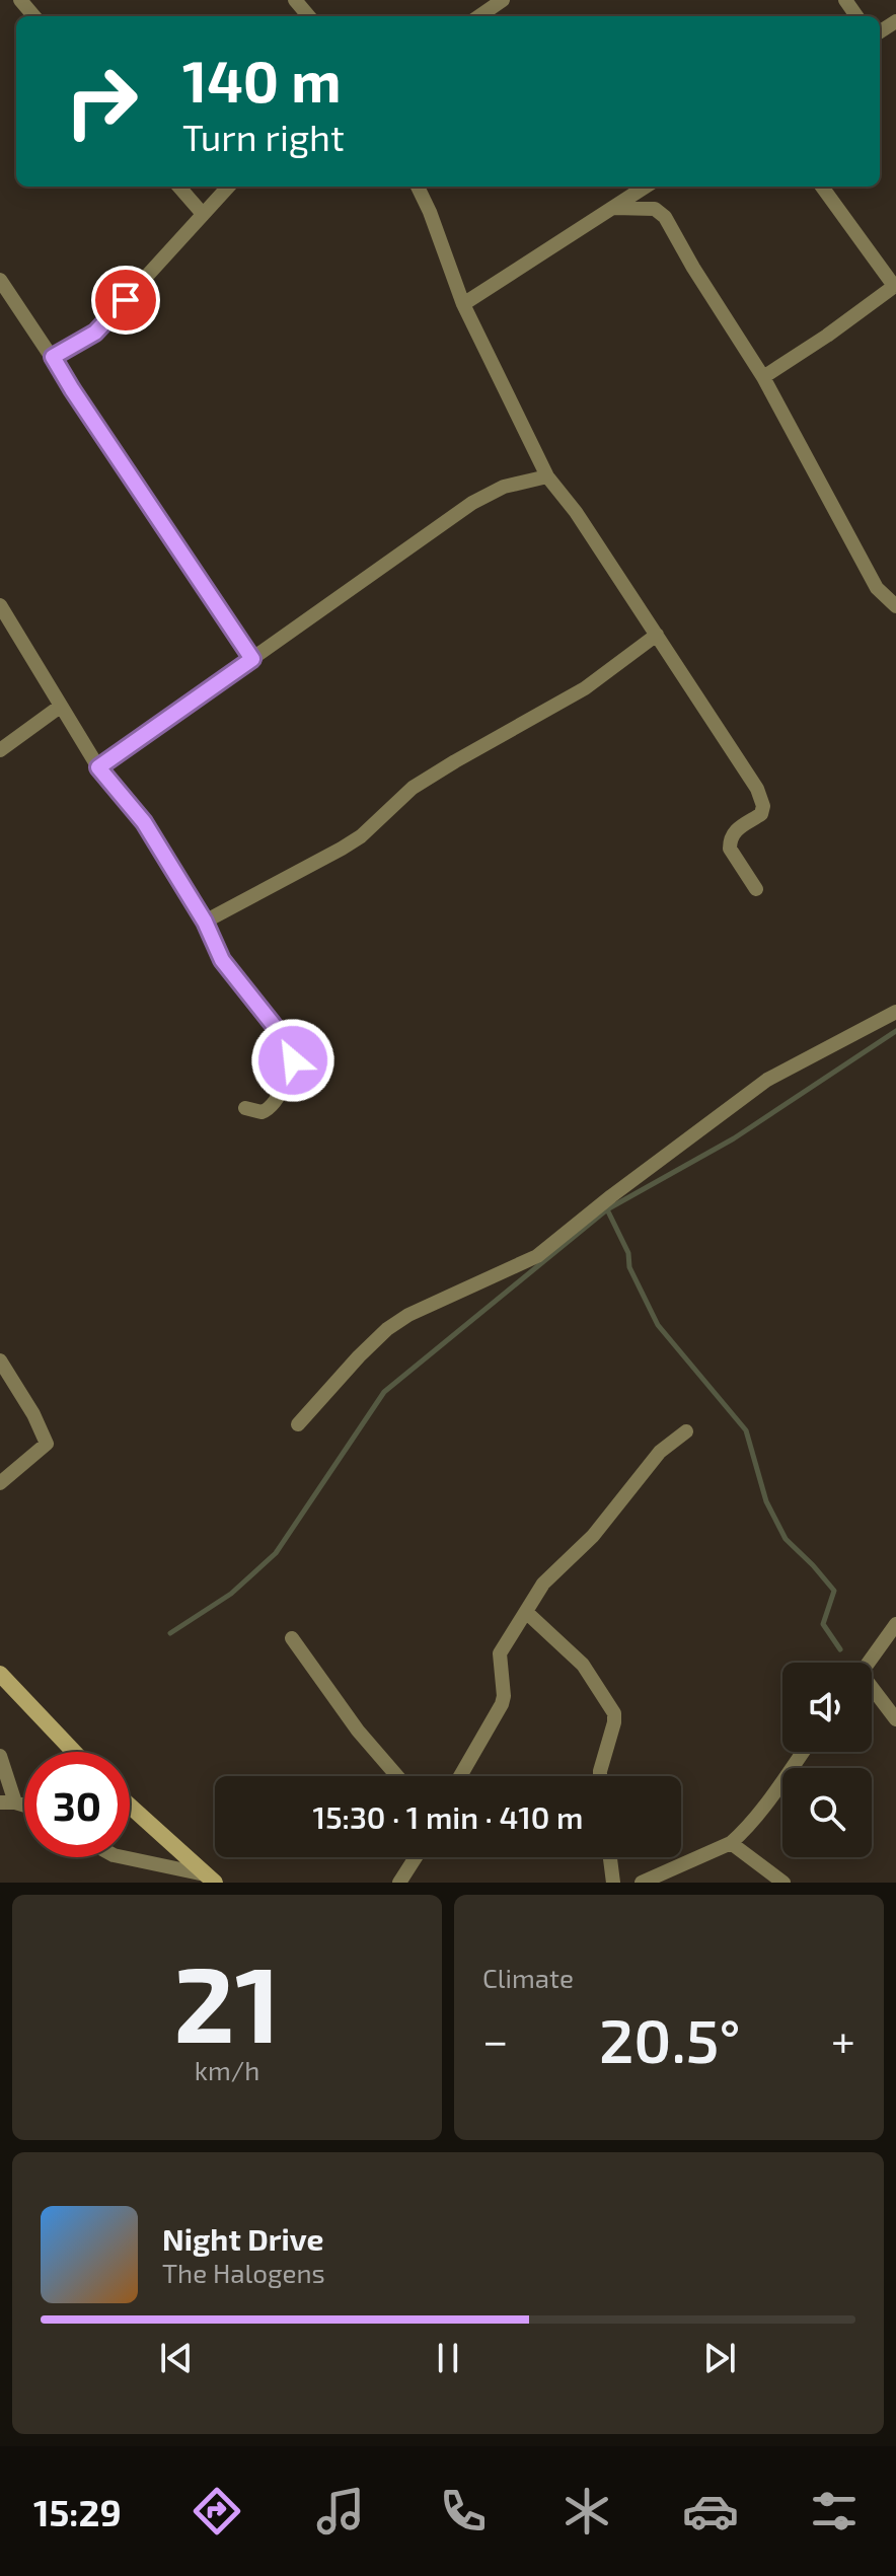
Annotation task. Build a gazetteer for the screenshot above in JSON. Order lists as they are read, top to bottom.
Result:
{
  "page": {
    "turn": ["140 m", "Turn right"],
    "limit": "30",
    "trip": "15:30 · 1 min · 410 m",
    "tile": [
      ["21", "km/h"],
      "Climate"
    ],
    "heat": ["−", "20.5°", "+"],
    "song": ["Night Drive", "The Halogens"],
    "tabs": "15:29"
  }
}
